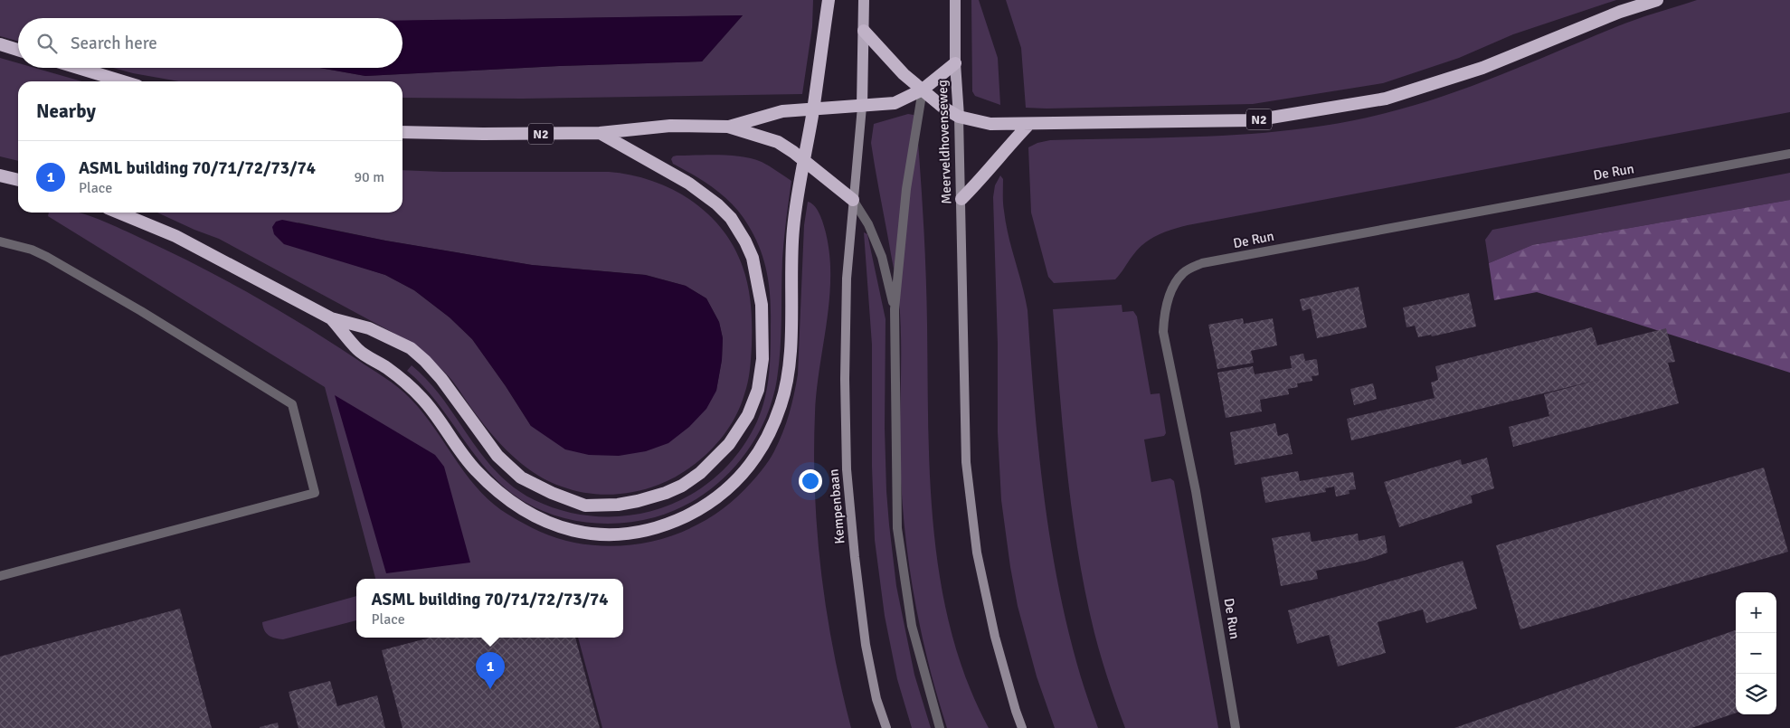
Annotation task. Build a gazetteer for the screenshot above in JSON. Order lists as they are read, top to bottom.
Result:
{
  "streets": {
    "highway": ["N2"],
    "main road": ["Meerveldhovenseweg", "Kempenbaan"],
    "street": ["De Run"]
  },
  "crossings": [
    ["N2", "Meerveldhovenseweg"],
    ["N2", "Kempenbaan"]
  ],
  "page": {
    "search": "Search here",
    "heading": "Nearby",
    "list": [
      {
        "mark": "1",
        "name": "ASML building 70/71/72/73/74",
        "note": "Place",
        "value": "90 m"
      }
    ],
    "popup": ["ASML building 70/71/72/73/74", "Place"],
    "map_buttons": ["+", "−"],
    "pins": "1"
  }
}
